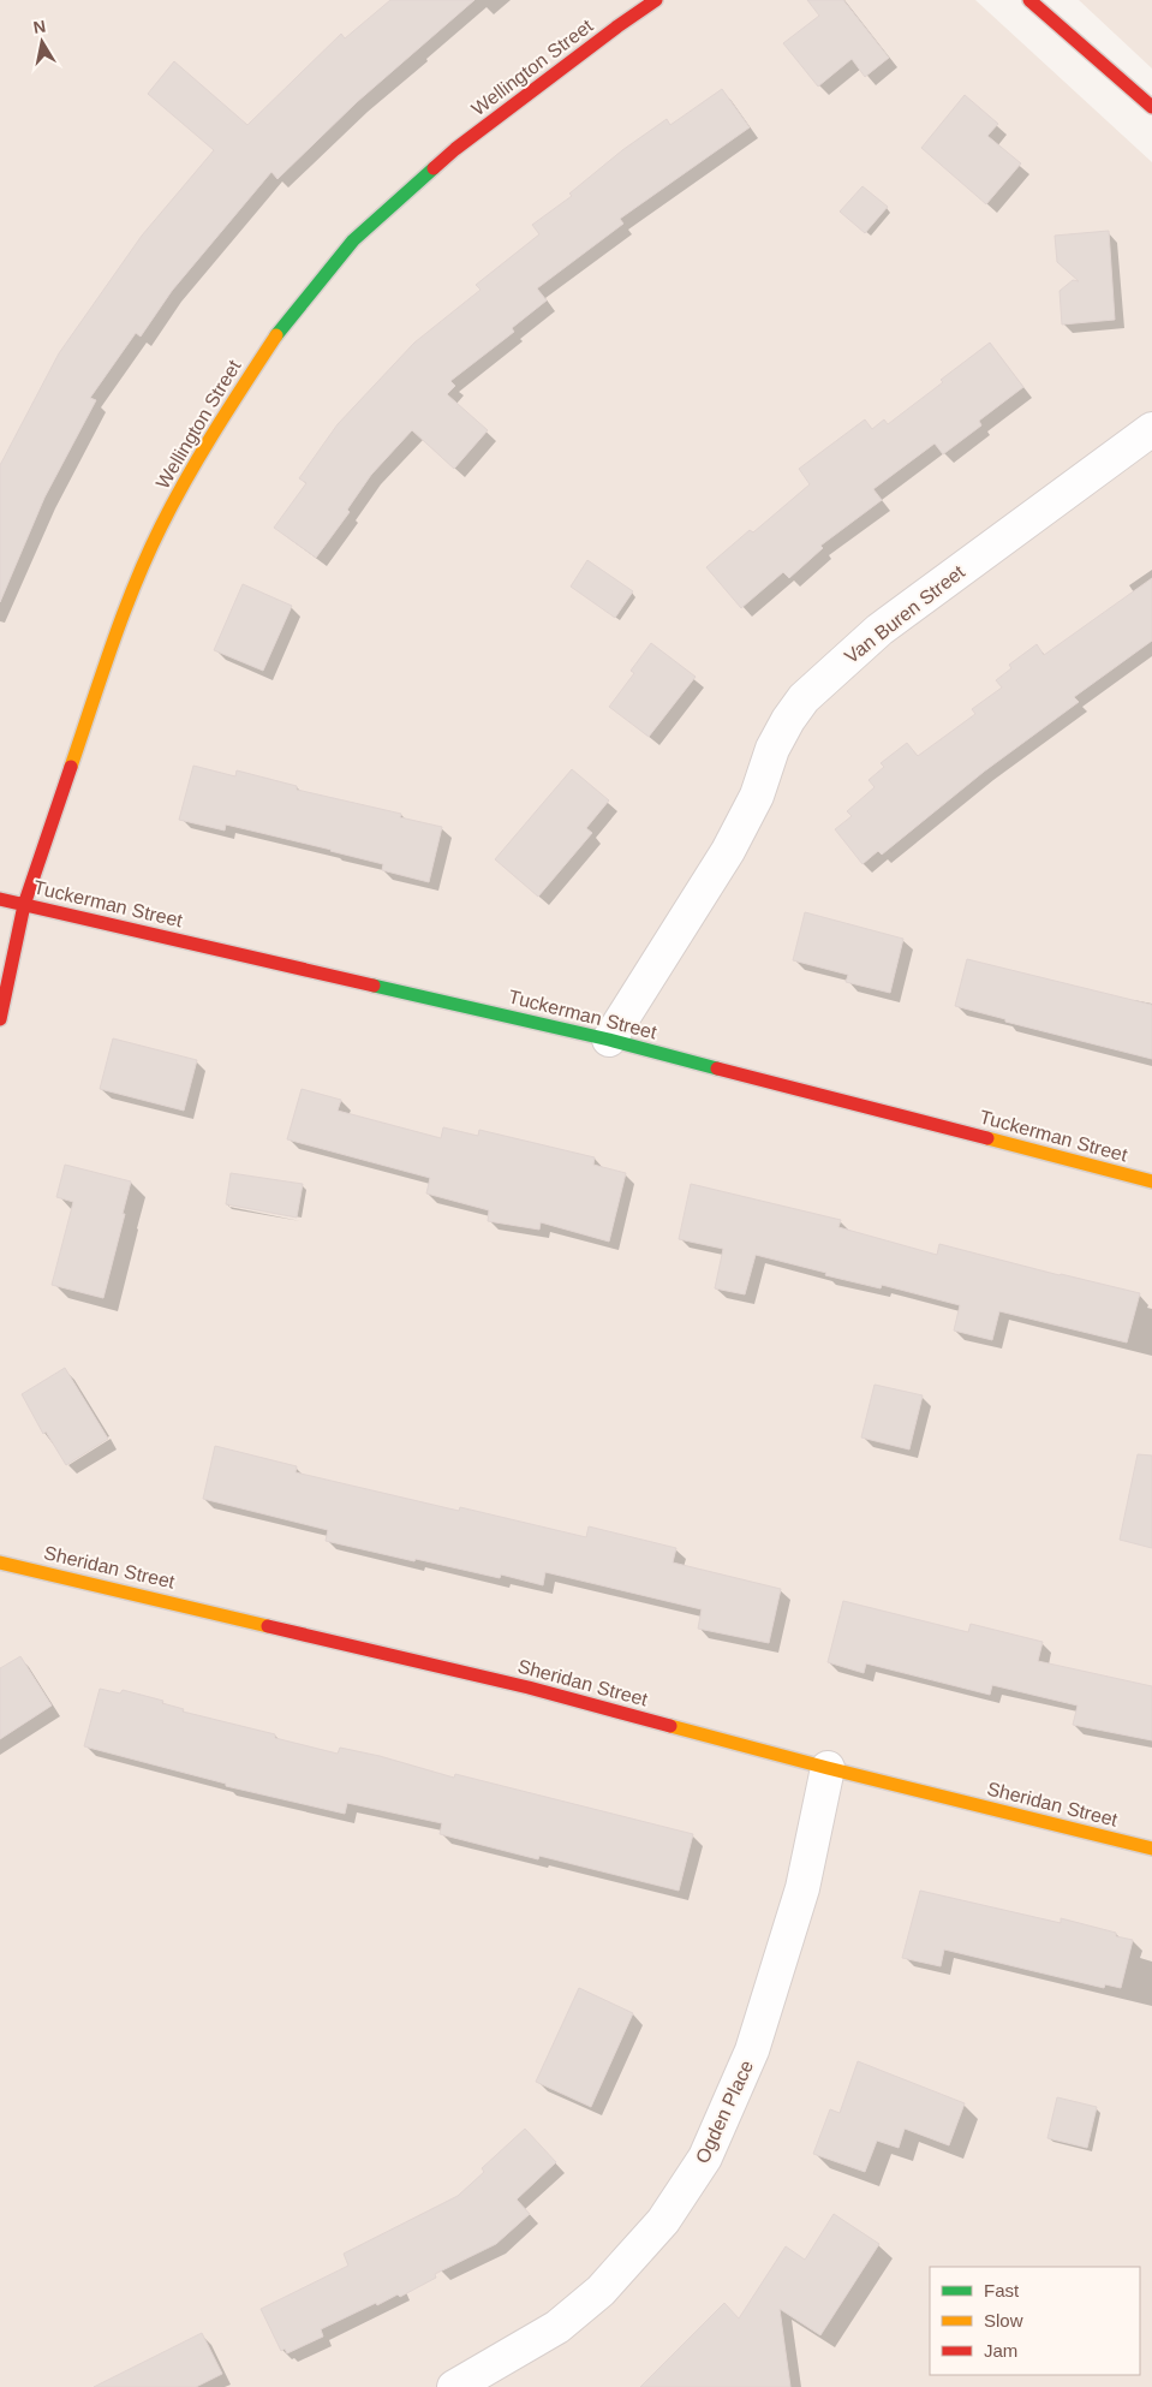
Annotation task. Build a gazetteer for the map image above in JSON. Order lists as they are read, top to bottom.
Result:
{
  "streets": {
    "street": [
      "Wellington Street",
      "Van Buren Street",
      "Tuckerman Street",
      "Sheridan Street",
      "Ogden Place"
    ]
  },
  "crossings": [
    ["Wellington Street", "Tuckerman Street"],
    ["Van Buren Street", "Tuckerman Street"],
    ["Sheridan Street", "Ogden Place"]
  ],
  "legend": ["Fast", "Slow", "Jam"],
  "north": "top"
}
